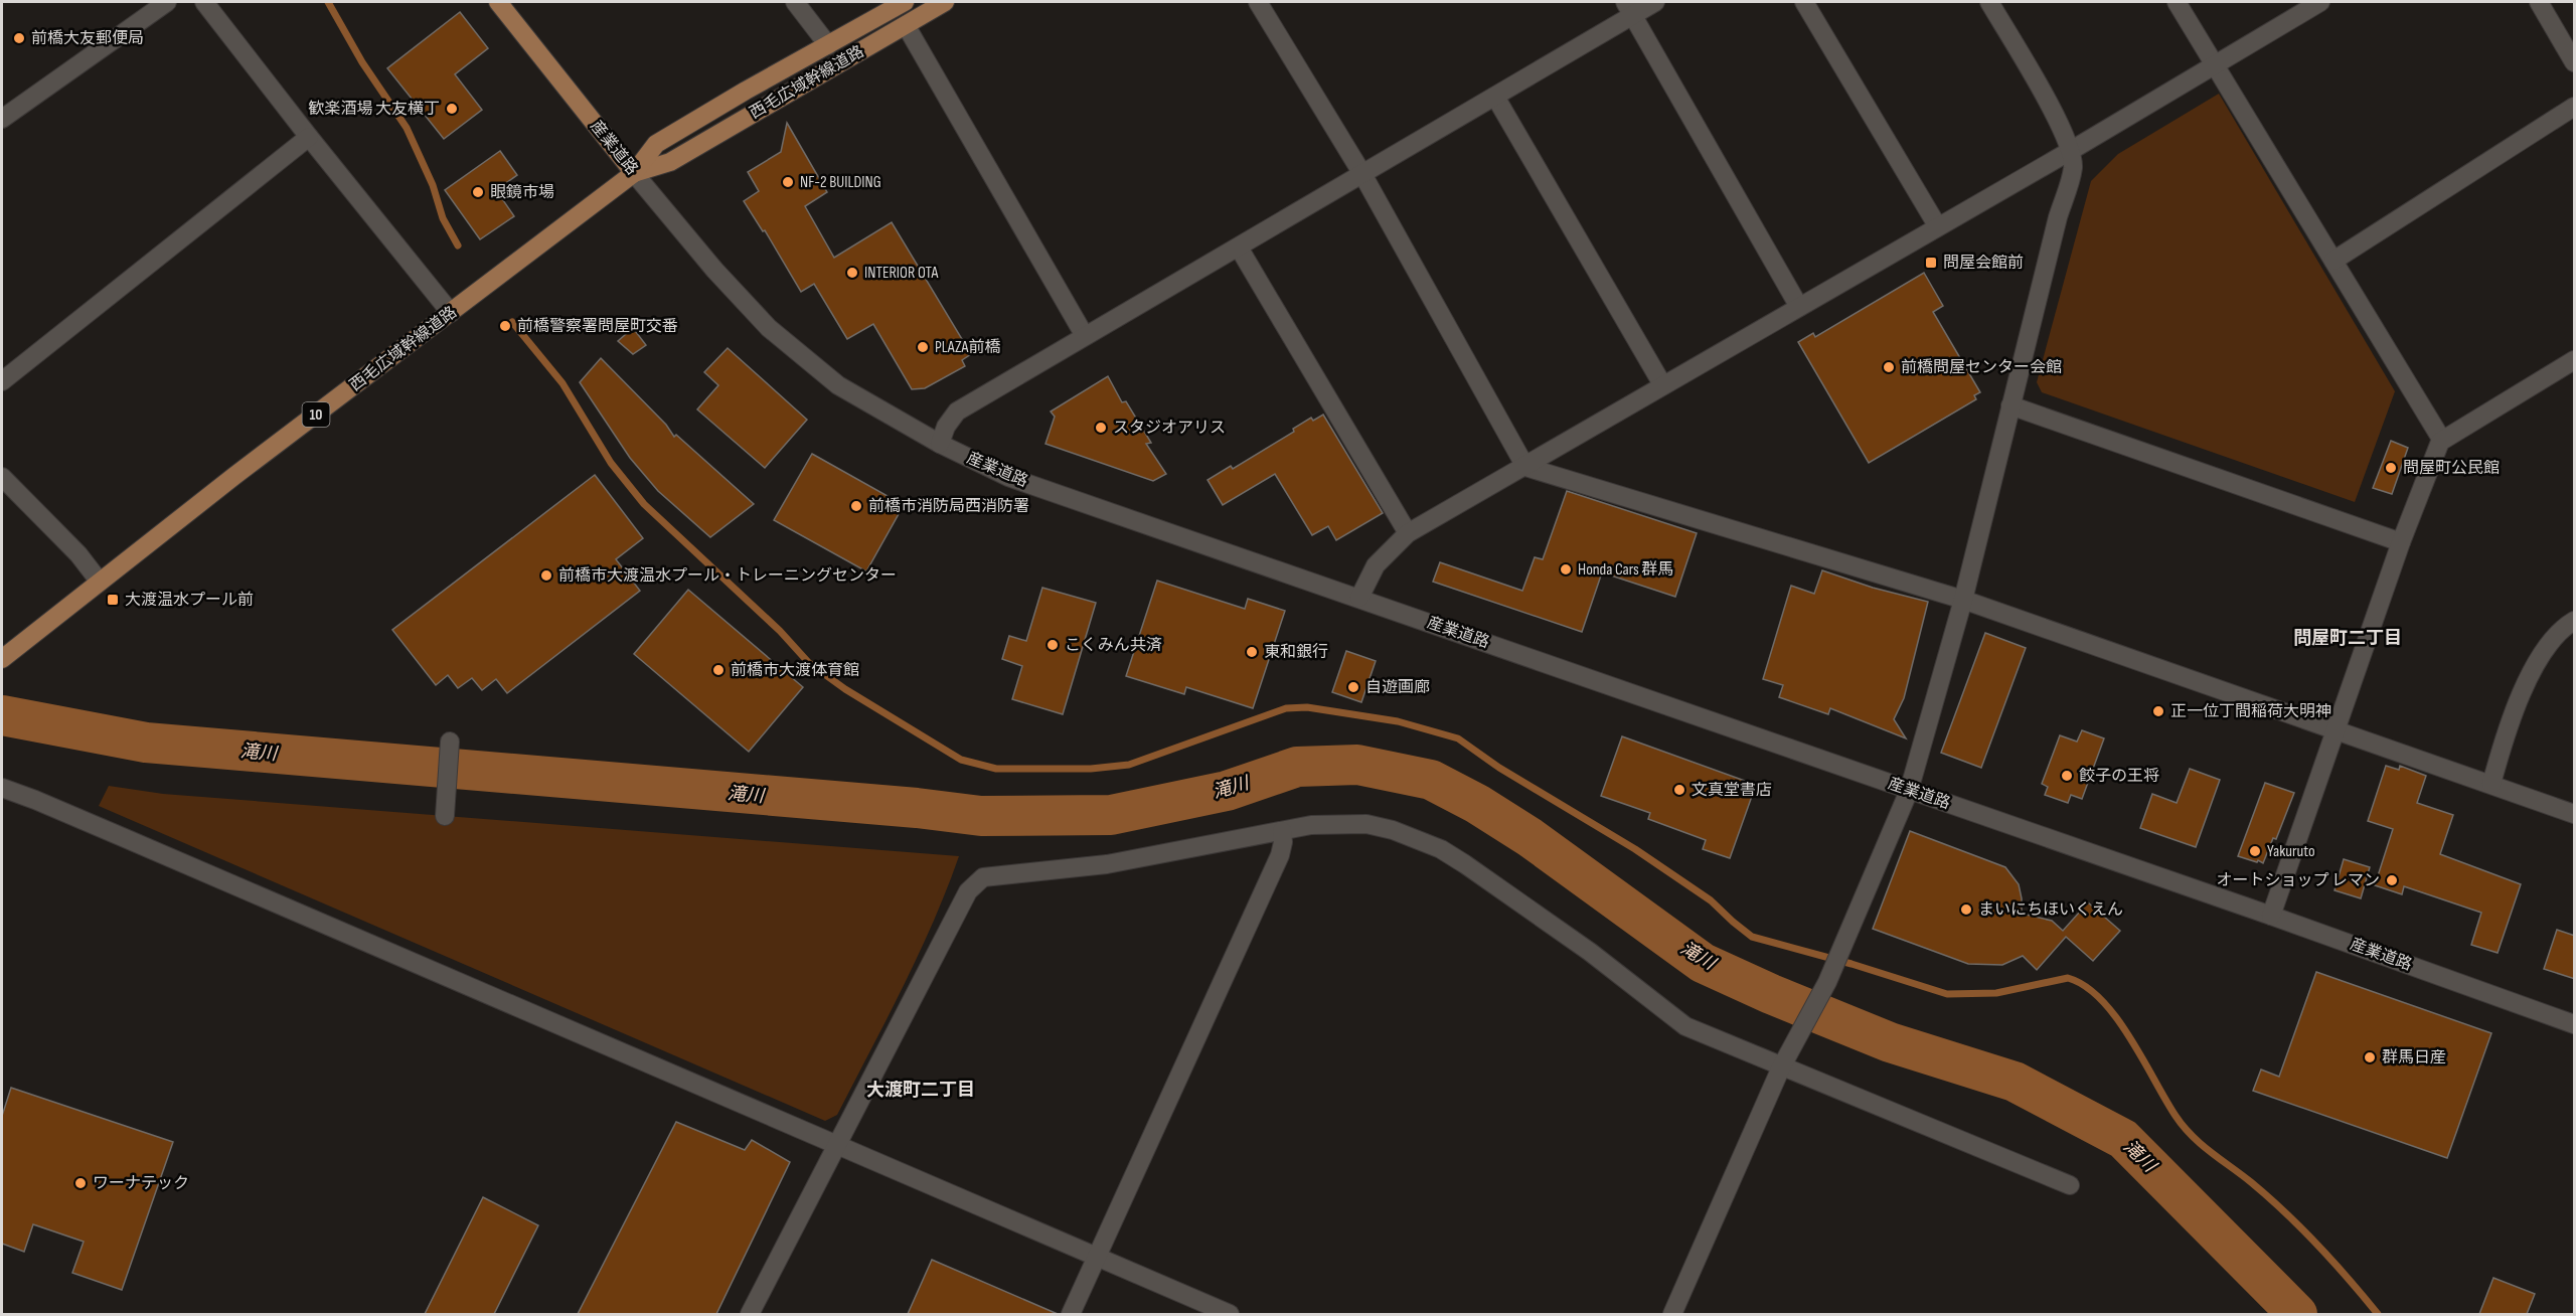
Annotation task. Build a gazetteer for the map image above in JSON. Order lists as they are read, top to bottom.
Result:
{
  "streets": {
    "main road": ["西毛広域幹線道路", "産業道路", "10"]
  },
  "crossings": [
    ["西毛広域幹線道路", "産業道路"]
  ],
  "districts": ["問屋町二丁目", "大渡町二丁目"],
  "water": ["滝川"],
  "places": {
    "other": [
      "前橋大友郵便局",
      "歓楽酒場 大友横丁",
      "NF-2 BUILDING",
      "眼鏡市場",
      "INTERIOR OTA",
      "前橋警察署問屋町交番",
      "PLAZA前橋",
      "前橋問屋センター会館",
      "スタジオアリス",
      "問屋町公民館",
      "前橋市消防局西消防署",
      "Honda Cars 群馬",
      "前橋市大渡温水プール・トレーニングセンター",
      "こくみん共済",
      "東和銀行",
      "前橋市大渡体育館",
      "自遊画廊",
      "正一位丁間稲荷大明神",
      "餃子の王将",
      "文真堂書店",
      "Yakuruto",
      "オートショップ レマン",
      "まいにちほいくえん",
      "群馬日産",
      "ワーナテック"
    ],
    "transit": ["問屋会館前", "大渡温水プール前"]
  }
}
